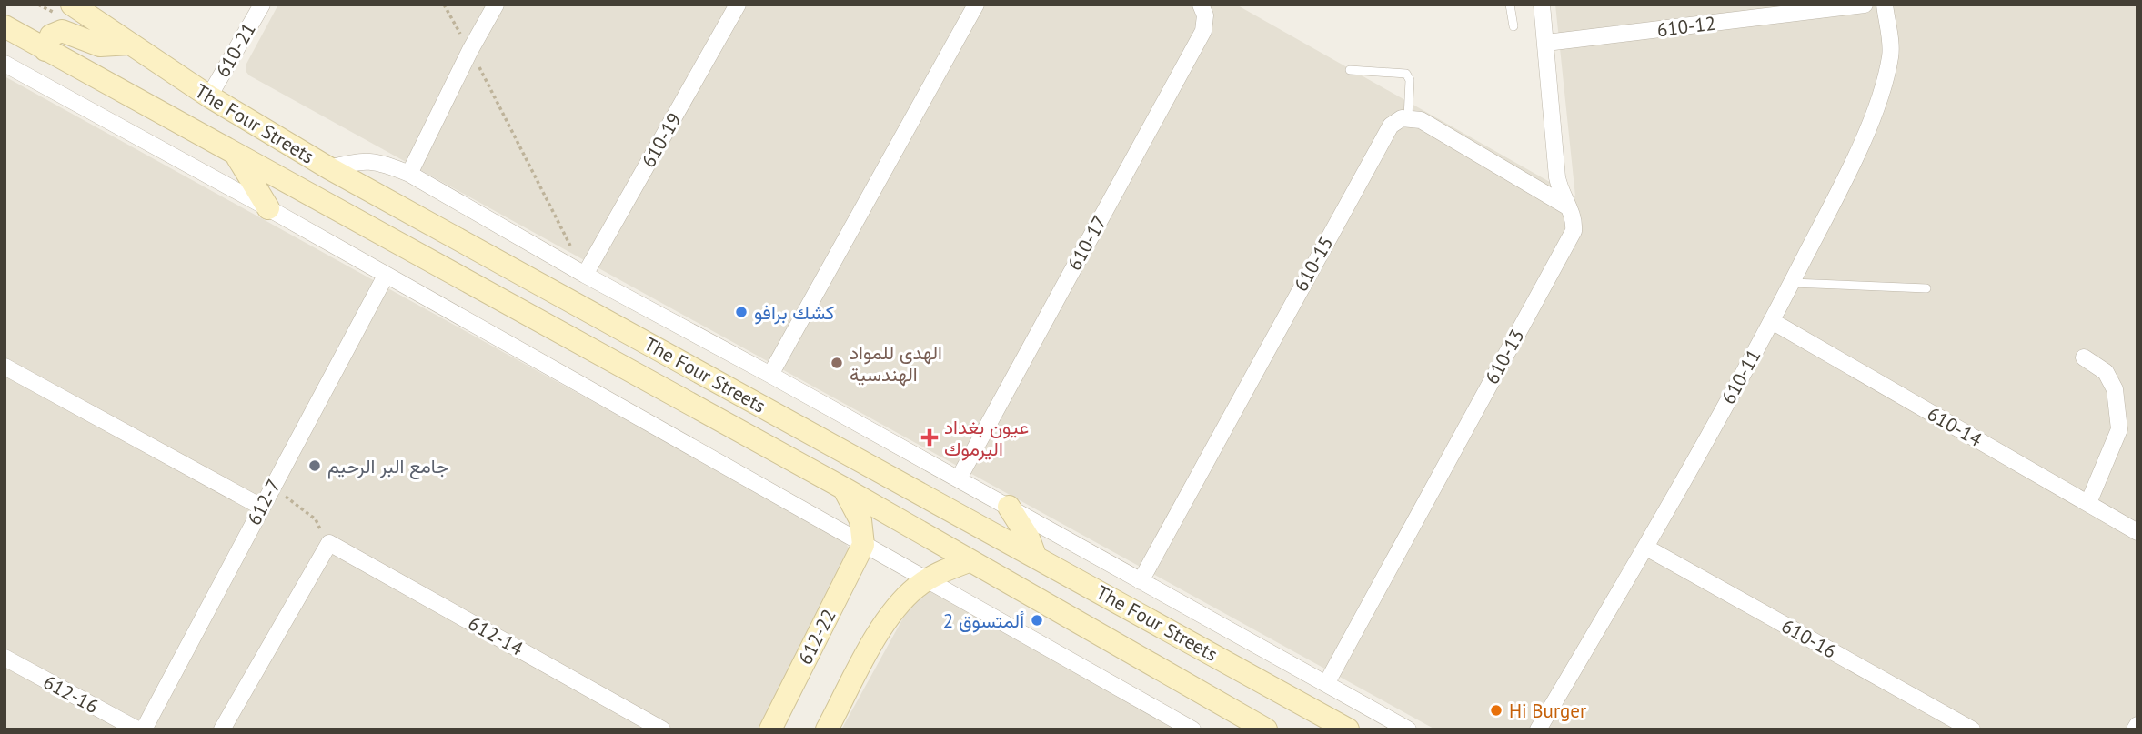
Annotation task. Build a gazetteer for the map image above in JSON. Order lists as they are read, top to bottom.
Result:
{
  "streets": {
    "main road": ["The Four Streets", "612-22"],
    "street": [
      "610-12",
      "610-21",
      "610-19",
      "610-17",
      "610-15",
      "610-13",
      "610-11",
      "610-14",
      "612-7",
      "612-14",
      "610-16",
      "612-16"
    ]
  },
  "crossings": [
    ["610-12", "610-13"],
    ["610-21", "The Four Streets"],
    ["610-11", "610-14"],
    ["610-11", "610-16"]
  ],
  "places": {
    "other": [
      "كشك برافو",
      "الهدى للمواد الهندسية",
      "جامع البر الرحيم",
      "ألمتسوق 2",
      "Hi Burger"
    ],
    "health": ["عيون بغداد اليرموك"]
  }
}
